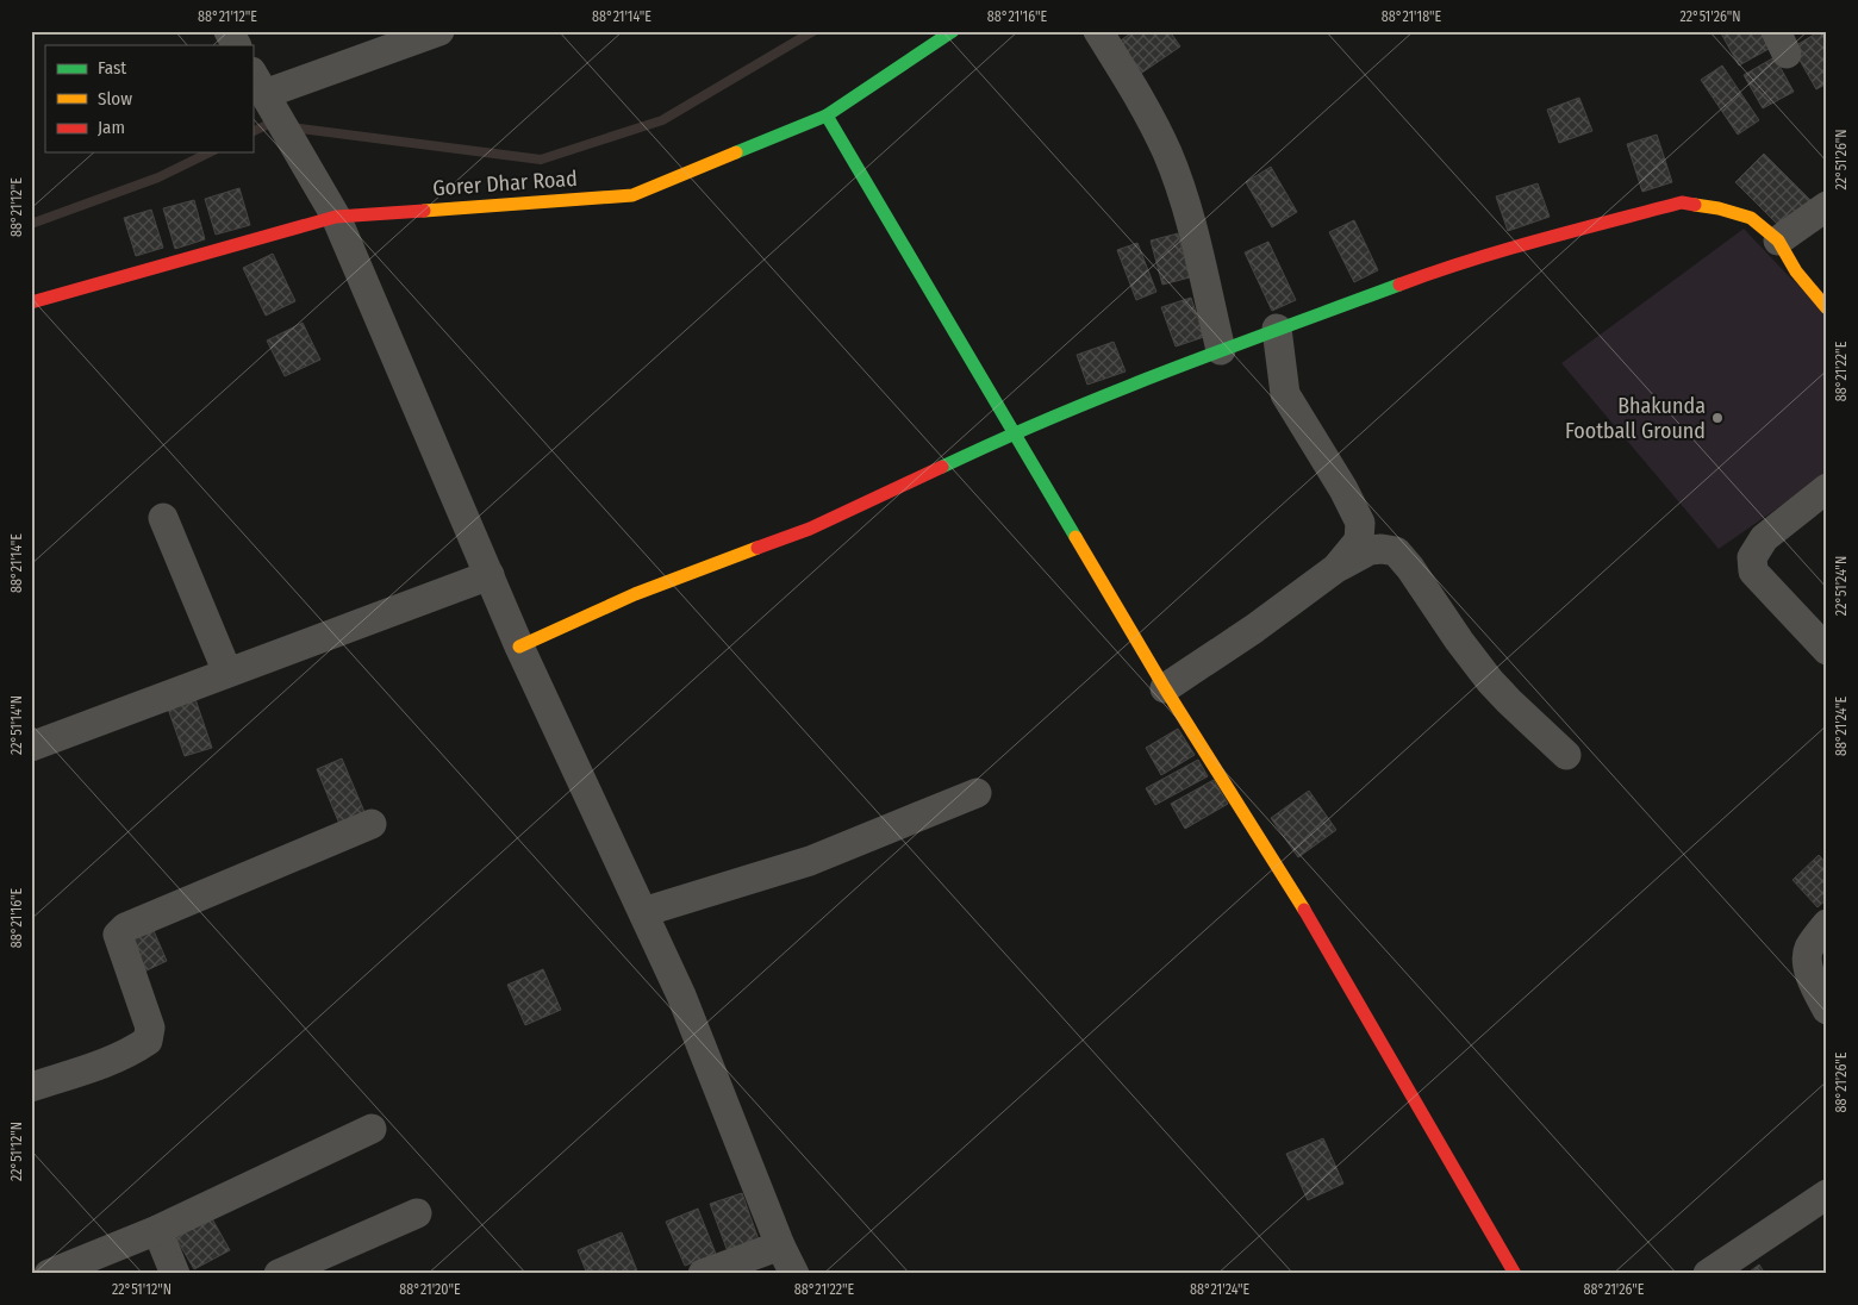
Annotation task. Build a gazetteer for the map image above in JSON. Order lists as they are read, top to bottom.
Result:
{
  "streets": {
    "street": ["Gorer Dhar Road"]
  },
  "places": ["Bhakunda Football Ground"],
  "legend": ["Fast", "Slow", "Jam"],
  "coordinates": [
    "88°21'12\"E",
    "88°21'14\"E",
    "88°21'16\"E",
    "88°21'18\"E",
    "22°51'26\"N",
    "88°21'22\"E",
    "22°51'24\"N",
    "22°51'14\"N",
    "88°21'24\"E",
    "88°21'26\"E",
    "22°51'12\"N",
    "88°21'20\"E"
  ]
}
